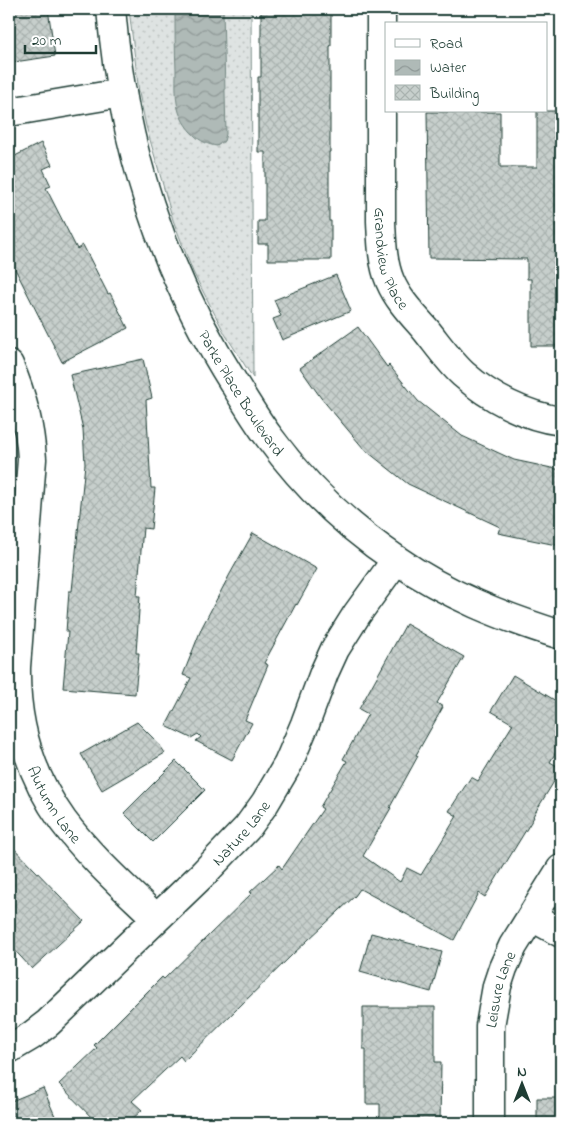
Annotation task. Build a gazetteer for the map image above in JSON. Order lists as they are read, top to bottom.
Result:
{
  "streets": {
    "street": [
      "Grandview Place",
      "Parke Place Boulevard",
      "Autumn Lane",
      "Nature Lane",
      "Leisure Lane"
    ]
  },
  "crossings": [
    ["Parke Place Boulevard", "Nature Lane"],
    ["Autumn Lane", "Nature Lane"]
  ],
  "legend": ["Road", "Water", "Building"],
  "scale_bar": "20 m",
  "north": "top"
}
